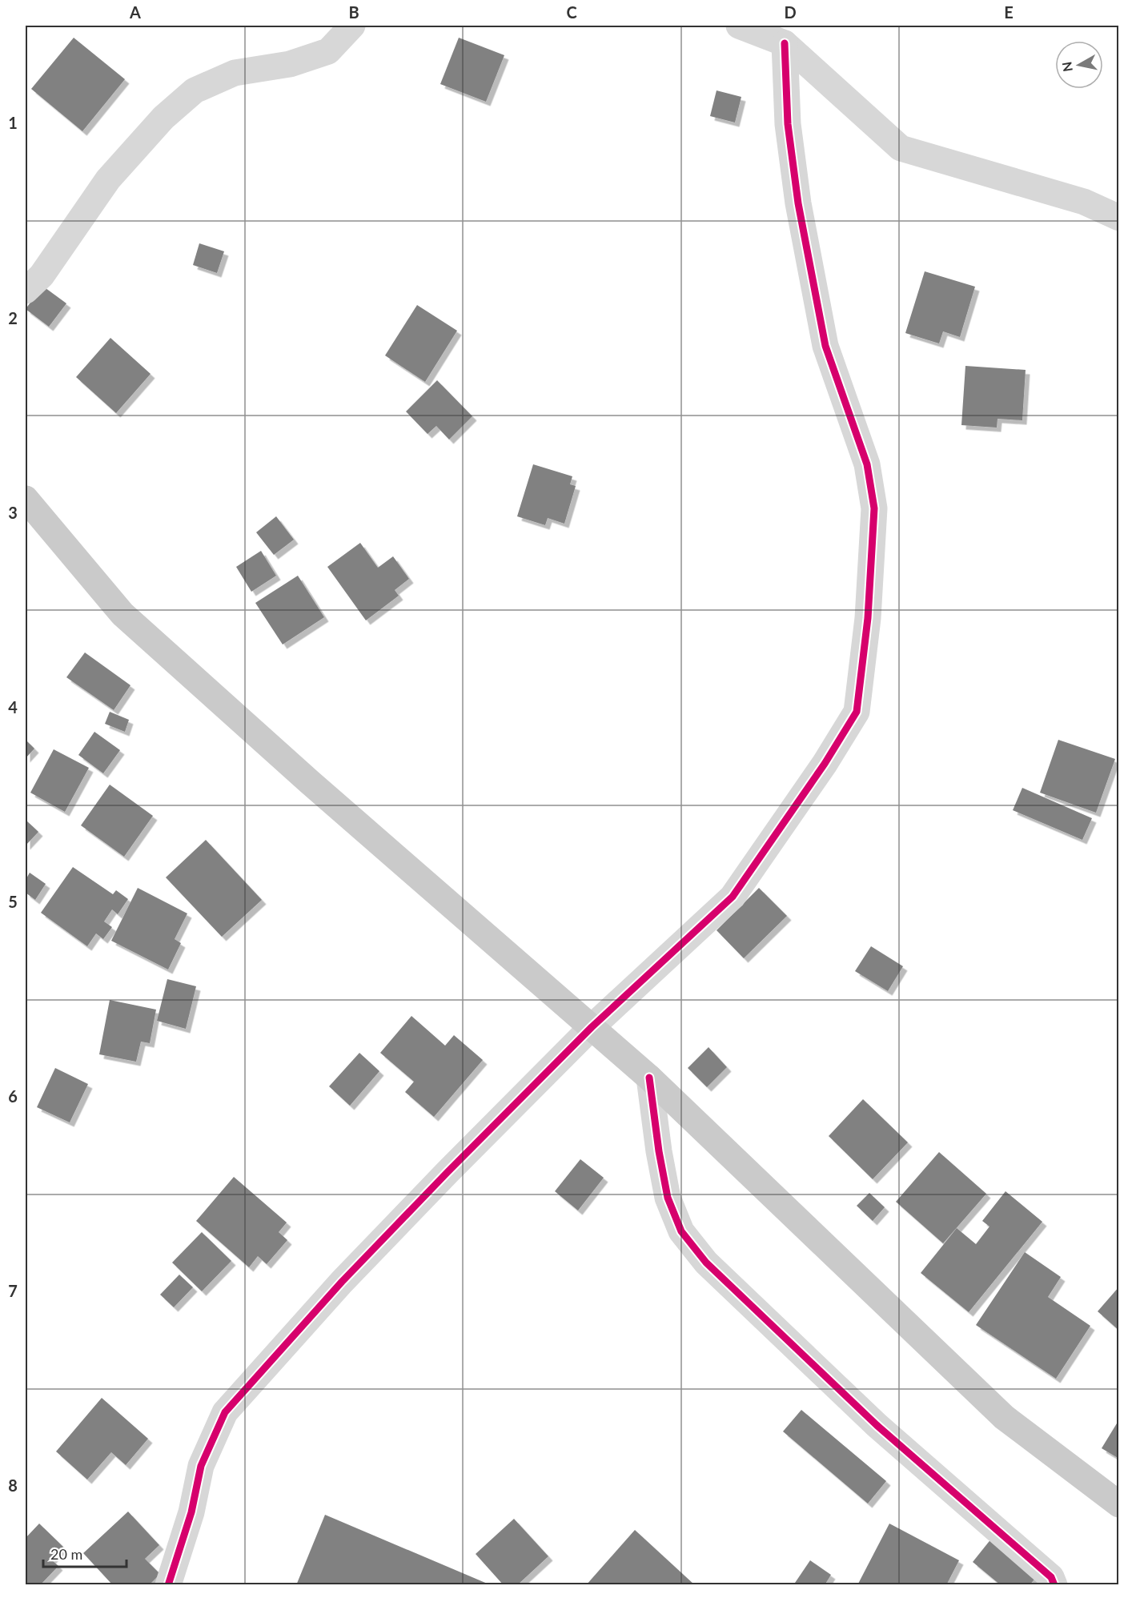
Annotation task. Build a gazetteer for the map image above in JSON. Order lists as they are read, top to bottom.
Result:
{
  "scale_bar": "20 m",
  "north": "left",
  "grid": {
    "columns": [
      "A",
      "B",
      "C",
      "D",
      "E"
    ],
    "rows": [
      "1",
      "2",
      "3",
      "4",
      "5",
      "6",
      "7",
      "8"
    ]
  }
}
